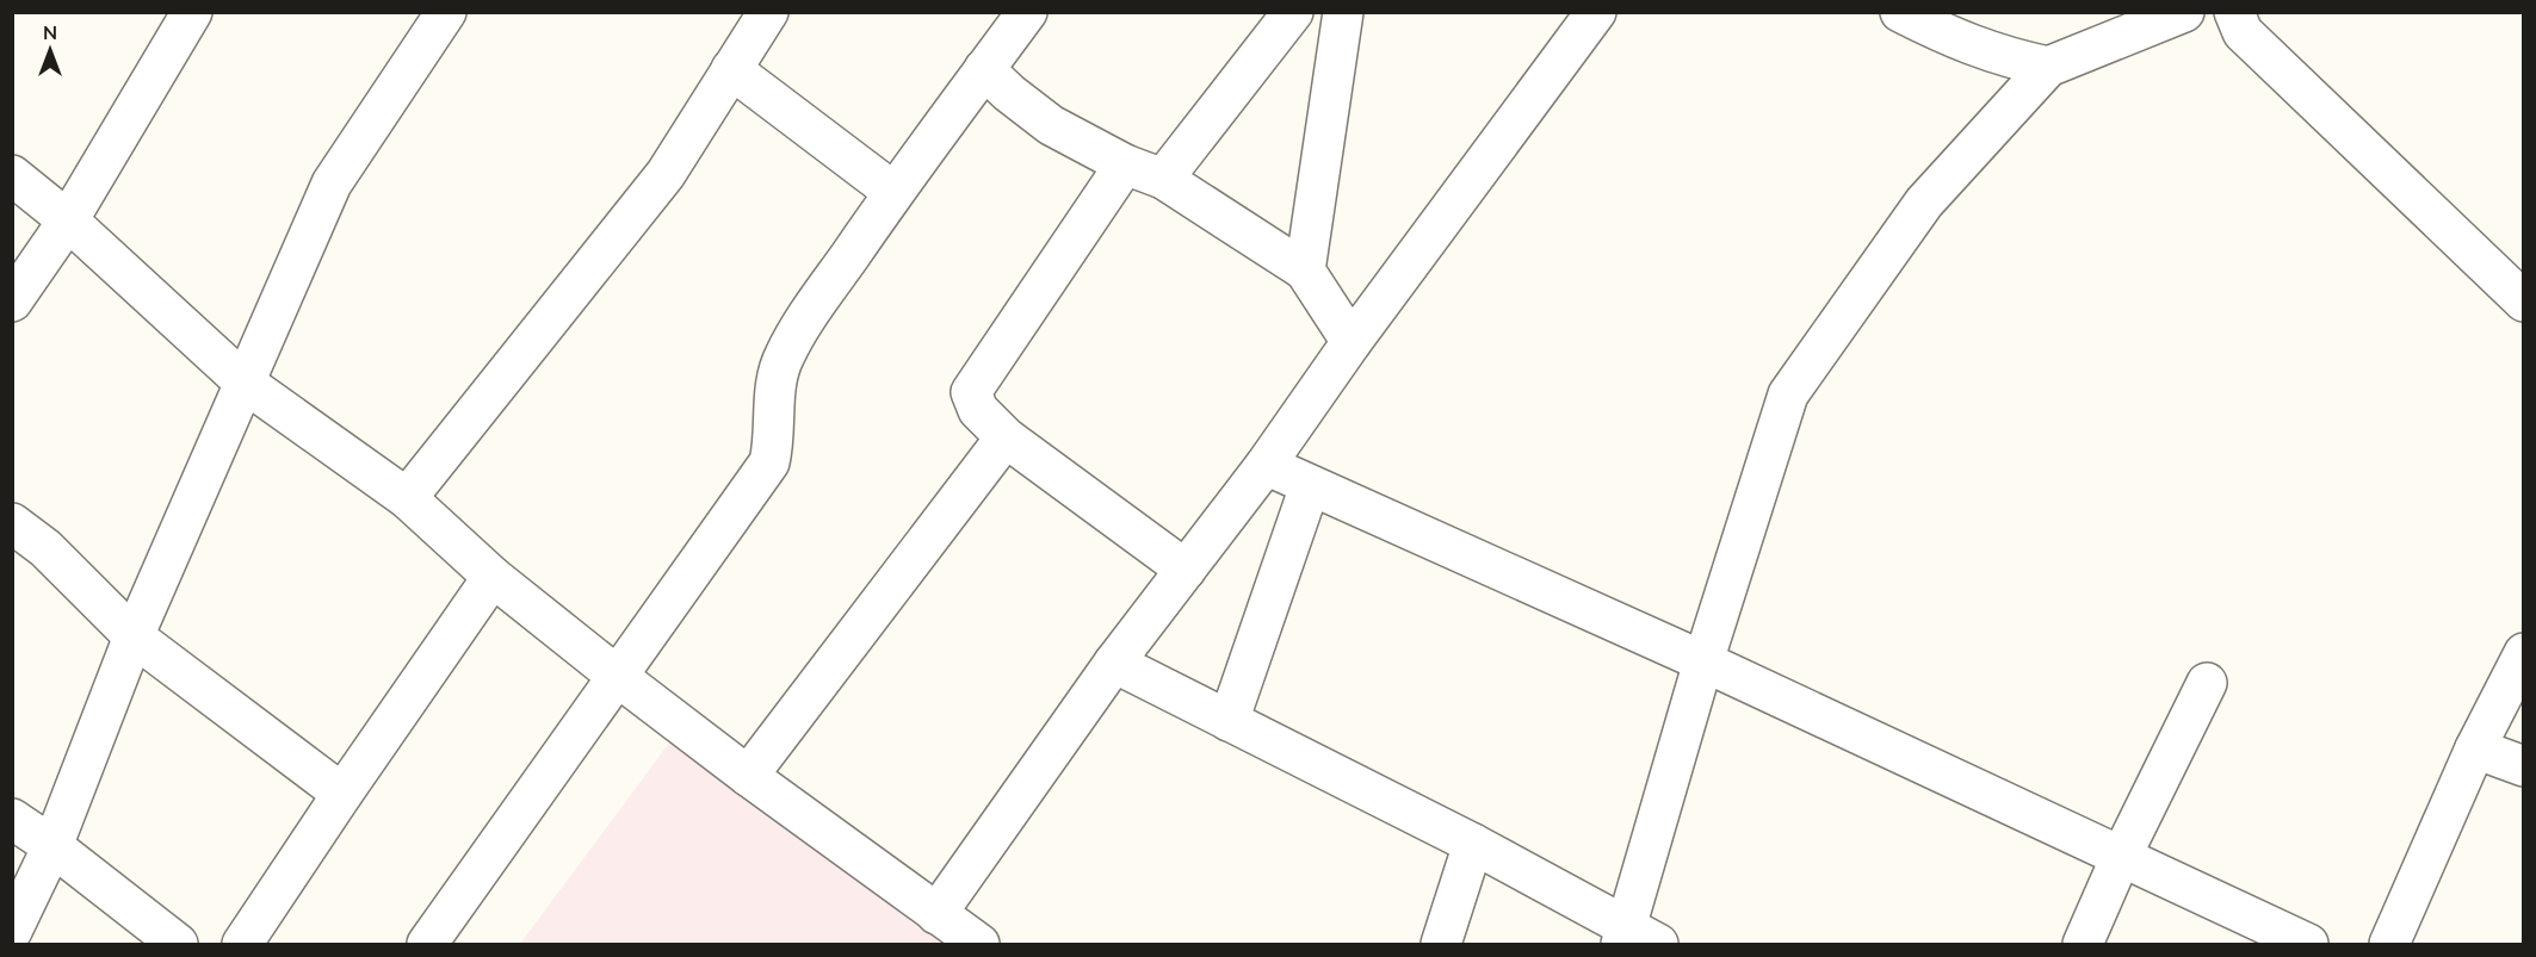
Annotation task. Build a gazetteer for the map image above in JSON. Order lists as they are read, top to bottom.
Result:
{
  "north": "top"
}
